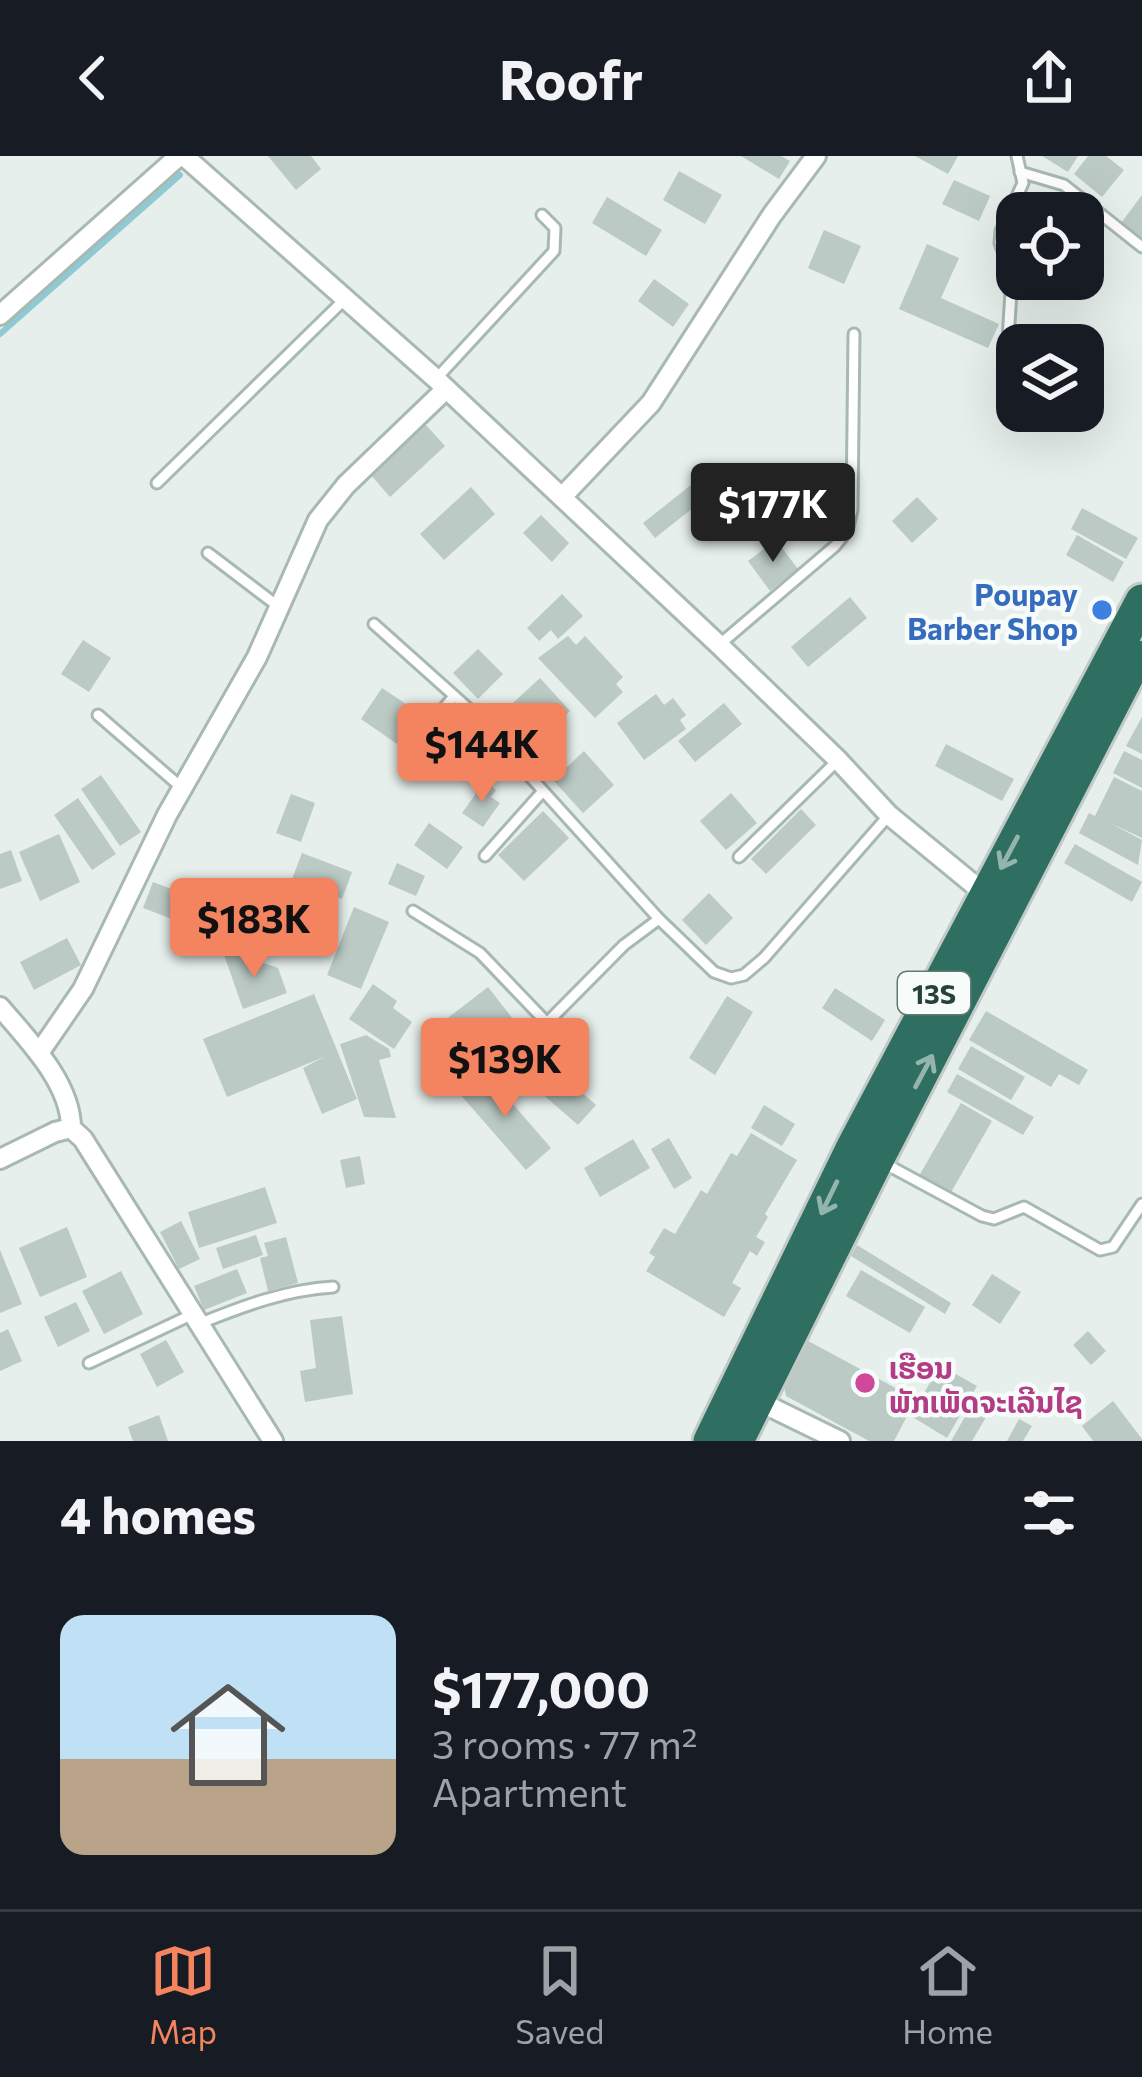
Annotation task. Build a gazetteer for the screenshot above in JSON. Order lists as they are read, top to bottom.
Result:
{
  "streets": {
    "highway": ["13S"]
  },
  "places": ["Poupay Barber Shop", "ເຮືອນ ພັກເພັດຈະເລີນໄຊ"],
  "page": {
    "header": "Roofr",
    "price": [
      "$177K",
      "$144K",
      "$183K",
      "$139K"
    ],
    "heading": "4 homes",
    "list": [
      {
        "name": "$177,000",
        "note": "3 rooms · 77 m² · Apartment"
      }
    ],
    "tabs": ["Map", "Saved", "Home"]
  }
}
